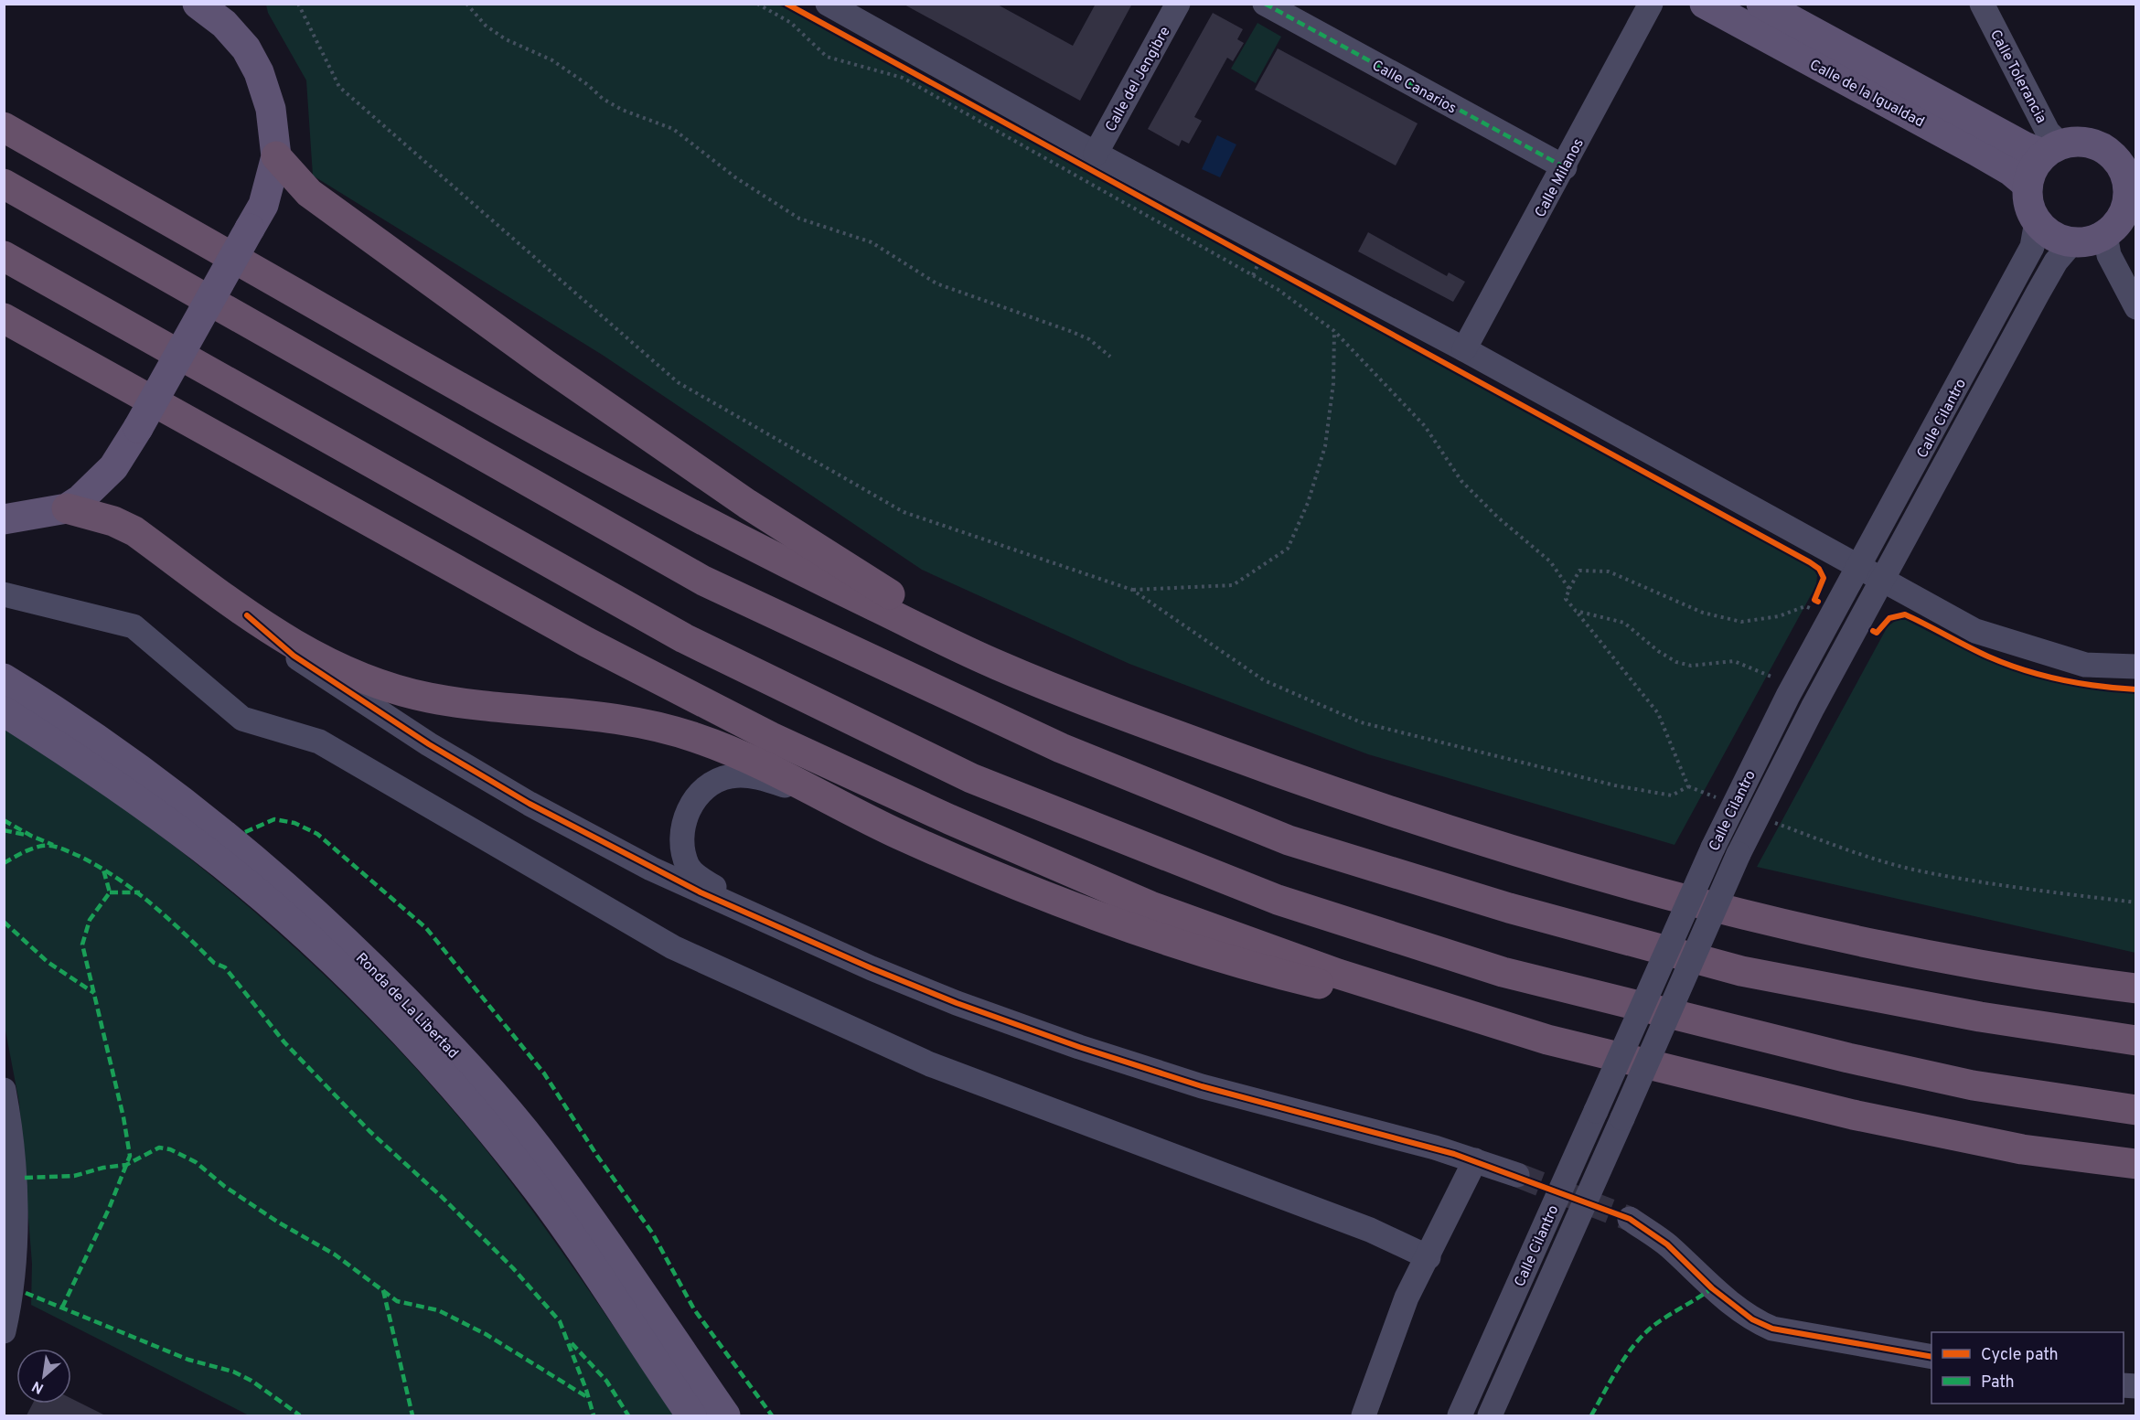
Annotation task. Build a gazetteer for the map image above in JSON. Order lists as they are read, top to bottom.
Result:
{
  "streets": {
    "main road": ["Calle de la Igualdad", "Ronda de La Libertad"],
    "street": [
      "Calle Tolerancia",
      "Calle del Jengibre",
      "Calle Canarios",
      "Calle Milanos",
      "Calle Cilantro"
    ]
  },
  "crossings": [
    ["Calle Tolerancia", "Calle de la Igualdad"],
    ["Calle Tolerancia", "Calle Cilantro"],
    ["Calle Canarios", "Calle Milanos"],
    ["Calle de la Igualdad", "Calle Cilantro"]
  ],
  "legend": ["Cycle path", "Path"],
  "north": "bottom left"
}
